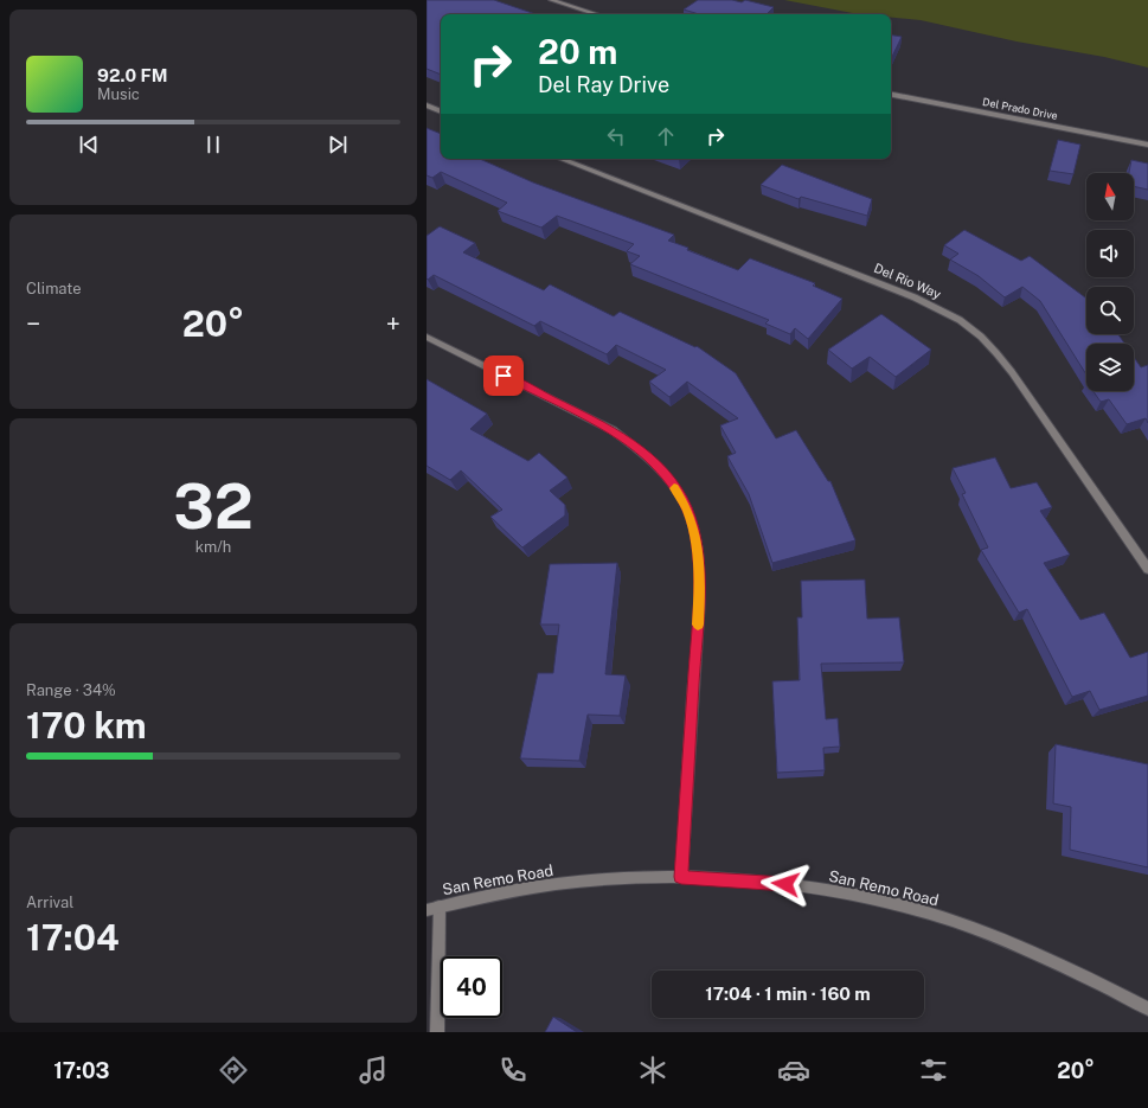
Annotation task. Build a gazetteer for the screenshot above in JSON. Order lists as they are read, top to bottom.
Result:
{
  "streets": {
    "street": ["Del Prado Drive", "Del Rio Way", "San Remo Road"]
  },
  "north": "top",
  "page": {
    "turn": ["20 m", "Del Ray Drive"],
    "song": ["92.0 FM", "Music"],
    "tile": [
      "Climate",
      ["32", "km/h"],
      ["Range · 34%", "170 km"],
      ["Arrival", "17:04"]
    ],
    "heat": ["−", "20°", "+"],
    "limit": "40",
    "trip": "17:04 · 1 min · 160 m",
    "tabs": ["17:03", "20°"]
  }
}
